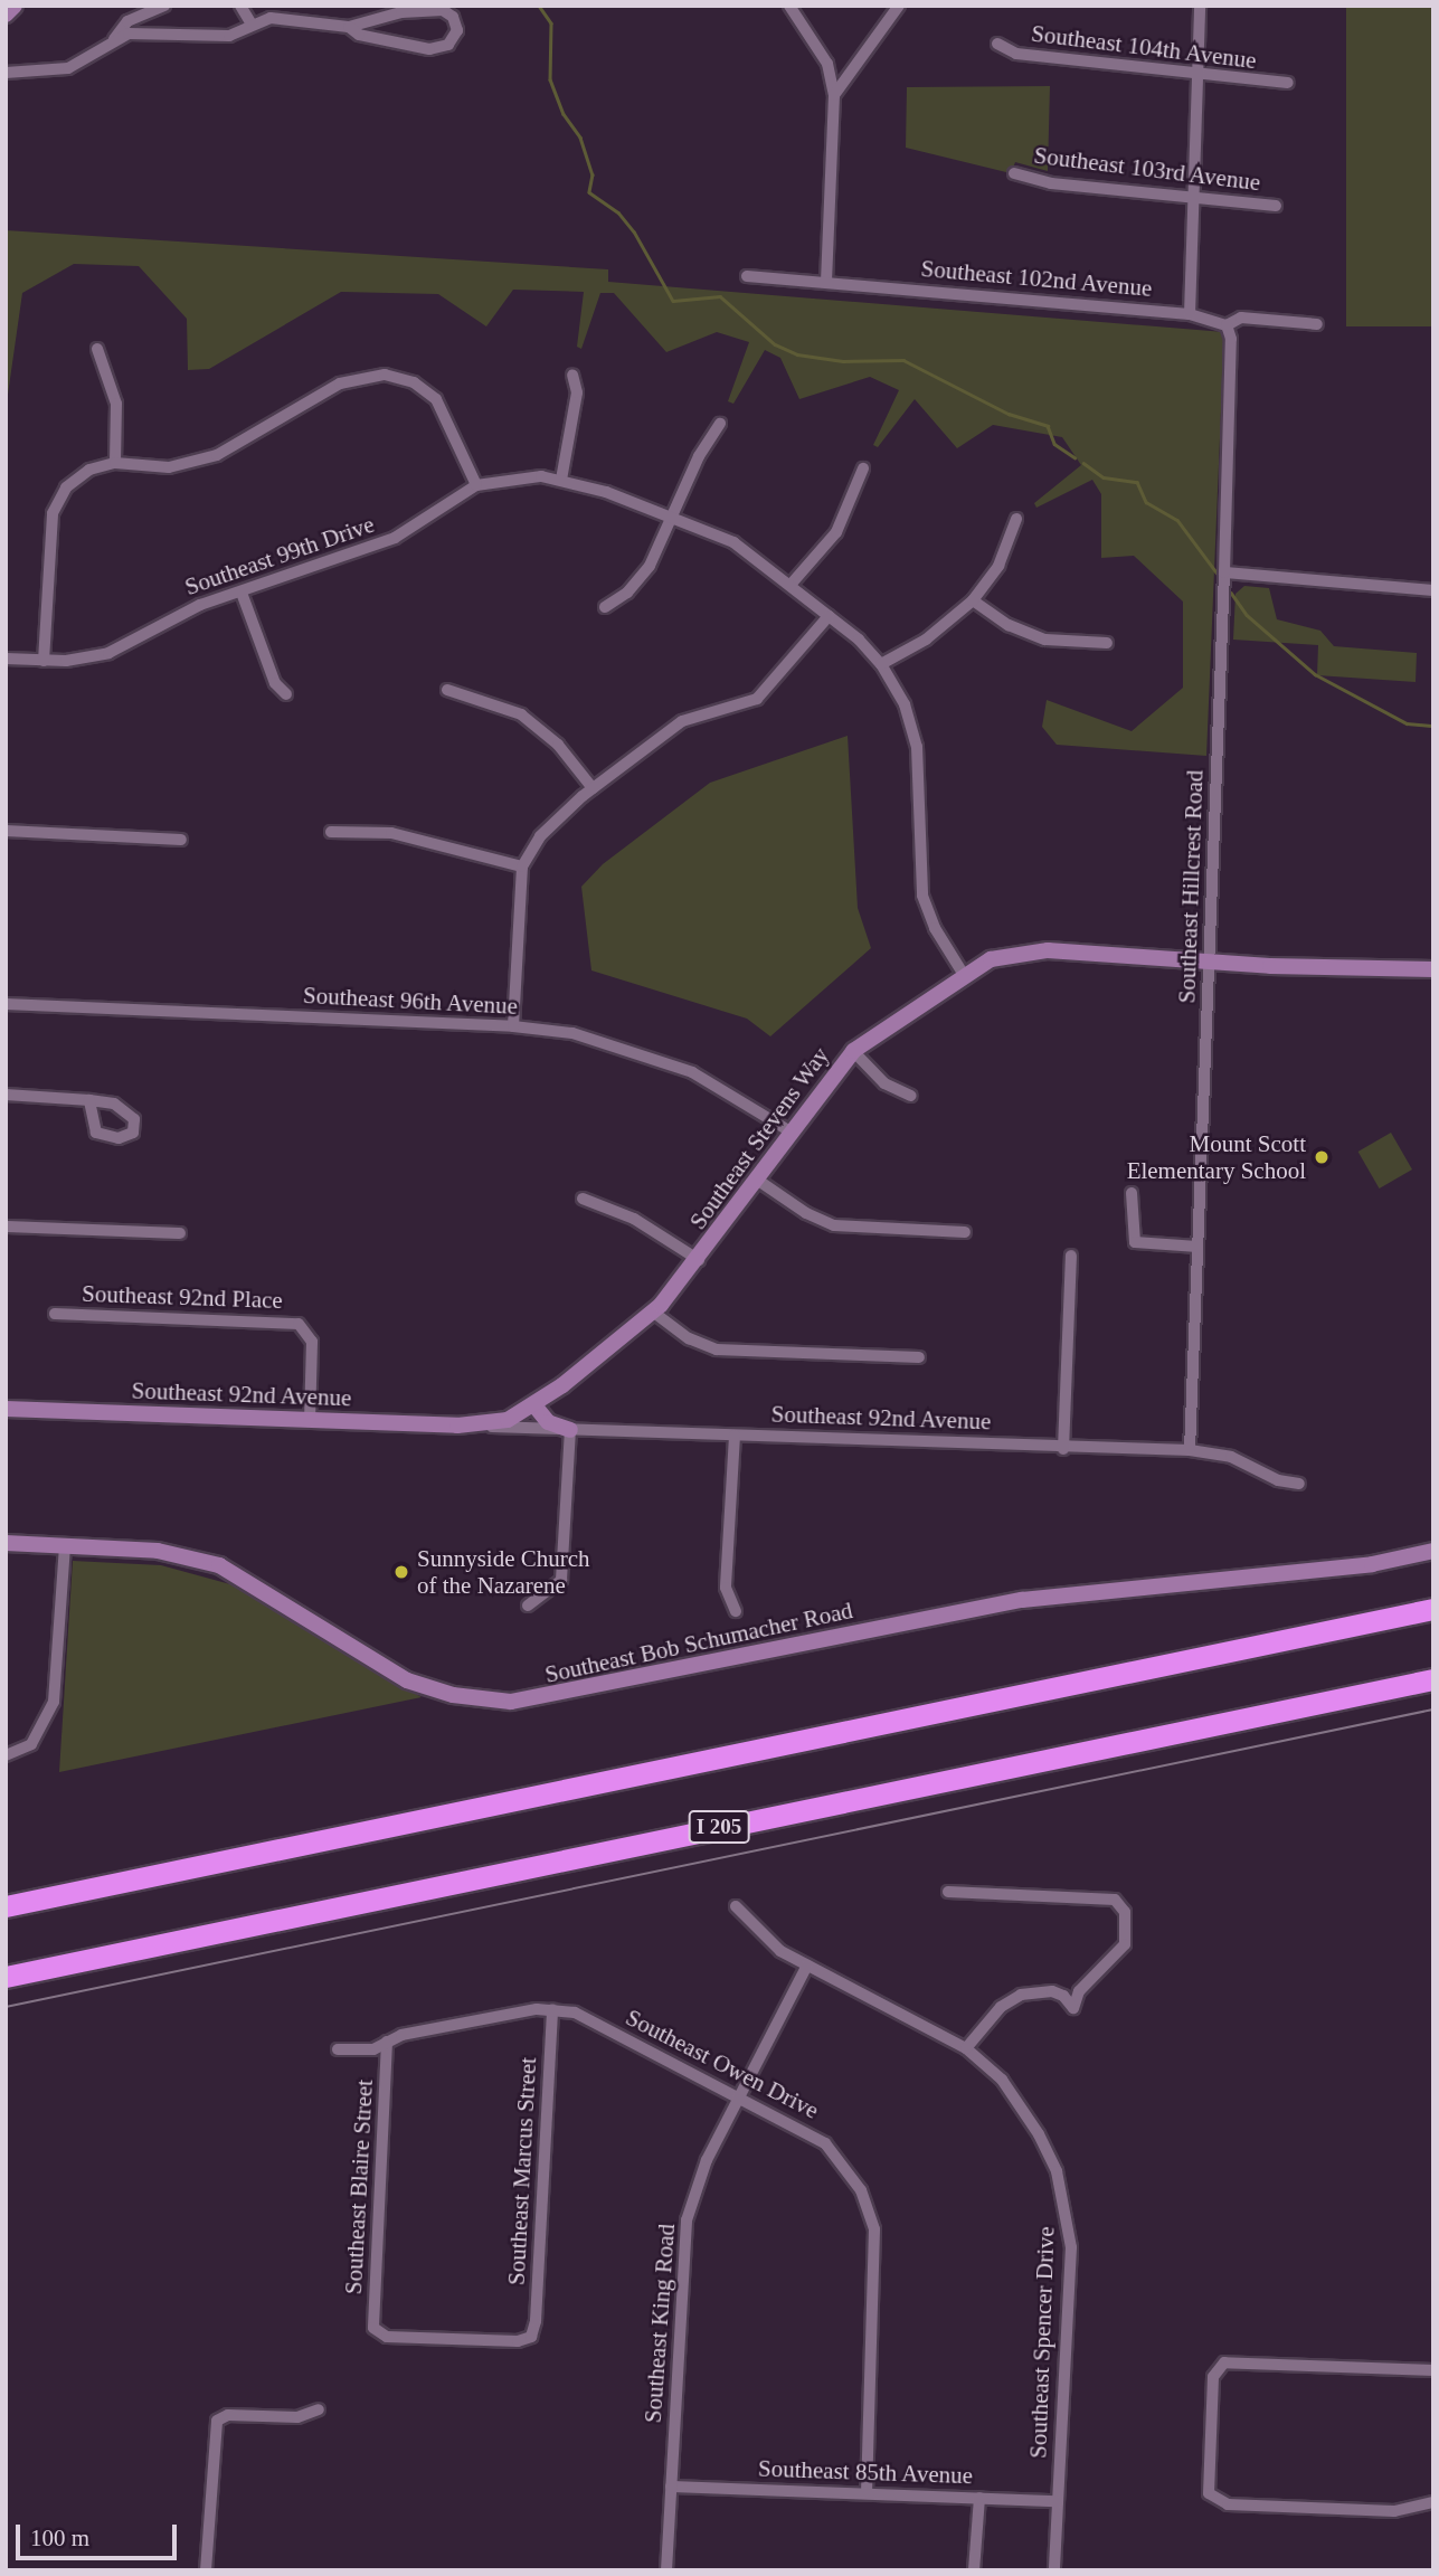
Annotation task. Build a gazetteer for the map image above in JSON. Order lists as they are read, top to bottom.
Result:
{
  "streets": {
    "highway": ["I 205"],
    "street": [
      "Southeast 104th Avenue",
      "Southeast 103rd Avenue",
      "Southeast 102nd Avenue",
      "Southeast 99th Drive",
      "Southeast Hillcrest Road",
      "Southeast 96th Avenue",
      "Southeast Stevens Way",
      "Southeast 92nd Place",
      "Southeast 92nd Avenue",
      "Southeast Bob Schumacher Road",
      "Southeast Owen Drive",
      "Southeast Marcus Street",
      "Southeast Blaire Street",
      "Southeast King Road",
      "Southeast Spencer Drive",
      "Southeast 85th Avenue"
    ]
  },
  "crossings": [
    ["Southeast 102nd Avenue", "Southeast Hillcrest Road"],
    ["Southeast 99th Drive", "Southeast Stevens Way"],
    ["Southeast Hillcrest Road", "Southeast Stevens Way"],
    ["Southeast Hillcrest Road", "Southeast 92nd Avenue"],
    ["Southeast 96th Avenue", "Southeast Stevens Way"],
    ["Southeast Stevens Way", "Southeast 92nd Avenue"],
    ["Southeast 92nd Place", "Southeast 92nd Avenue"],
    ["Southeast Owen Drive", "Southeast Marcus Street"],
    ["Southeast Owen Drive", "Southeast Blaire Street"],
    ["Southeast Owen Drive", "Southeast King Road"],
    ["Southeast Owen Drive", "Southeast 85th Avenue"],
    ["Southeast Marcus Street", "Southeast Blaire Street"],
    ["Southeast King Road", "Southeast Spencer Drive"],
    ["Southeast King Road", "Southeast 85th Avenue"],
    ["Southeast Spencer Drive", "Southeast 85th Avenue"]
  ],
  "places": ["Mount Scott Elementary School", "Sunnyside Church of the Nazarene"],
  "scale_bar": "100 m"
}
